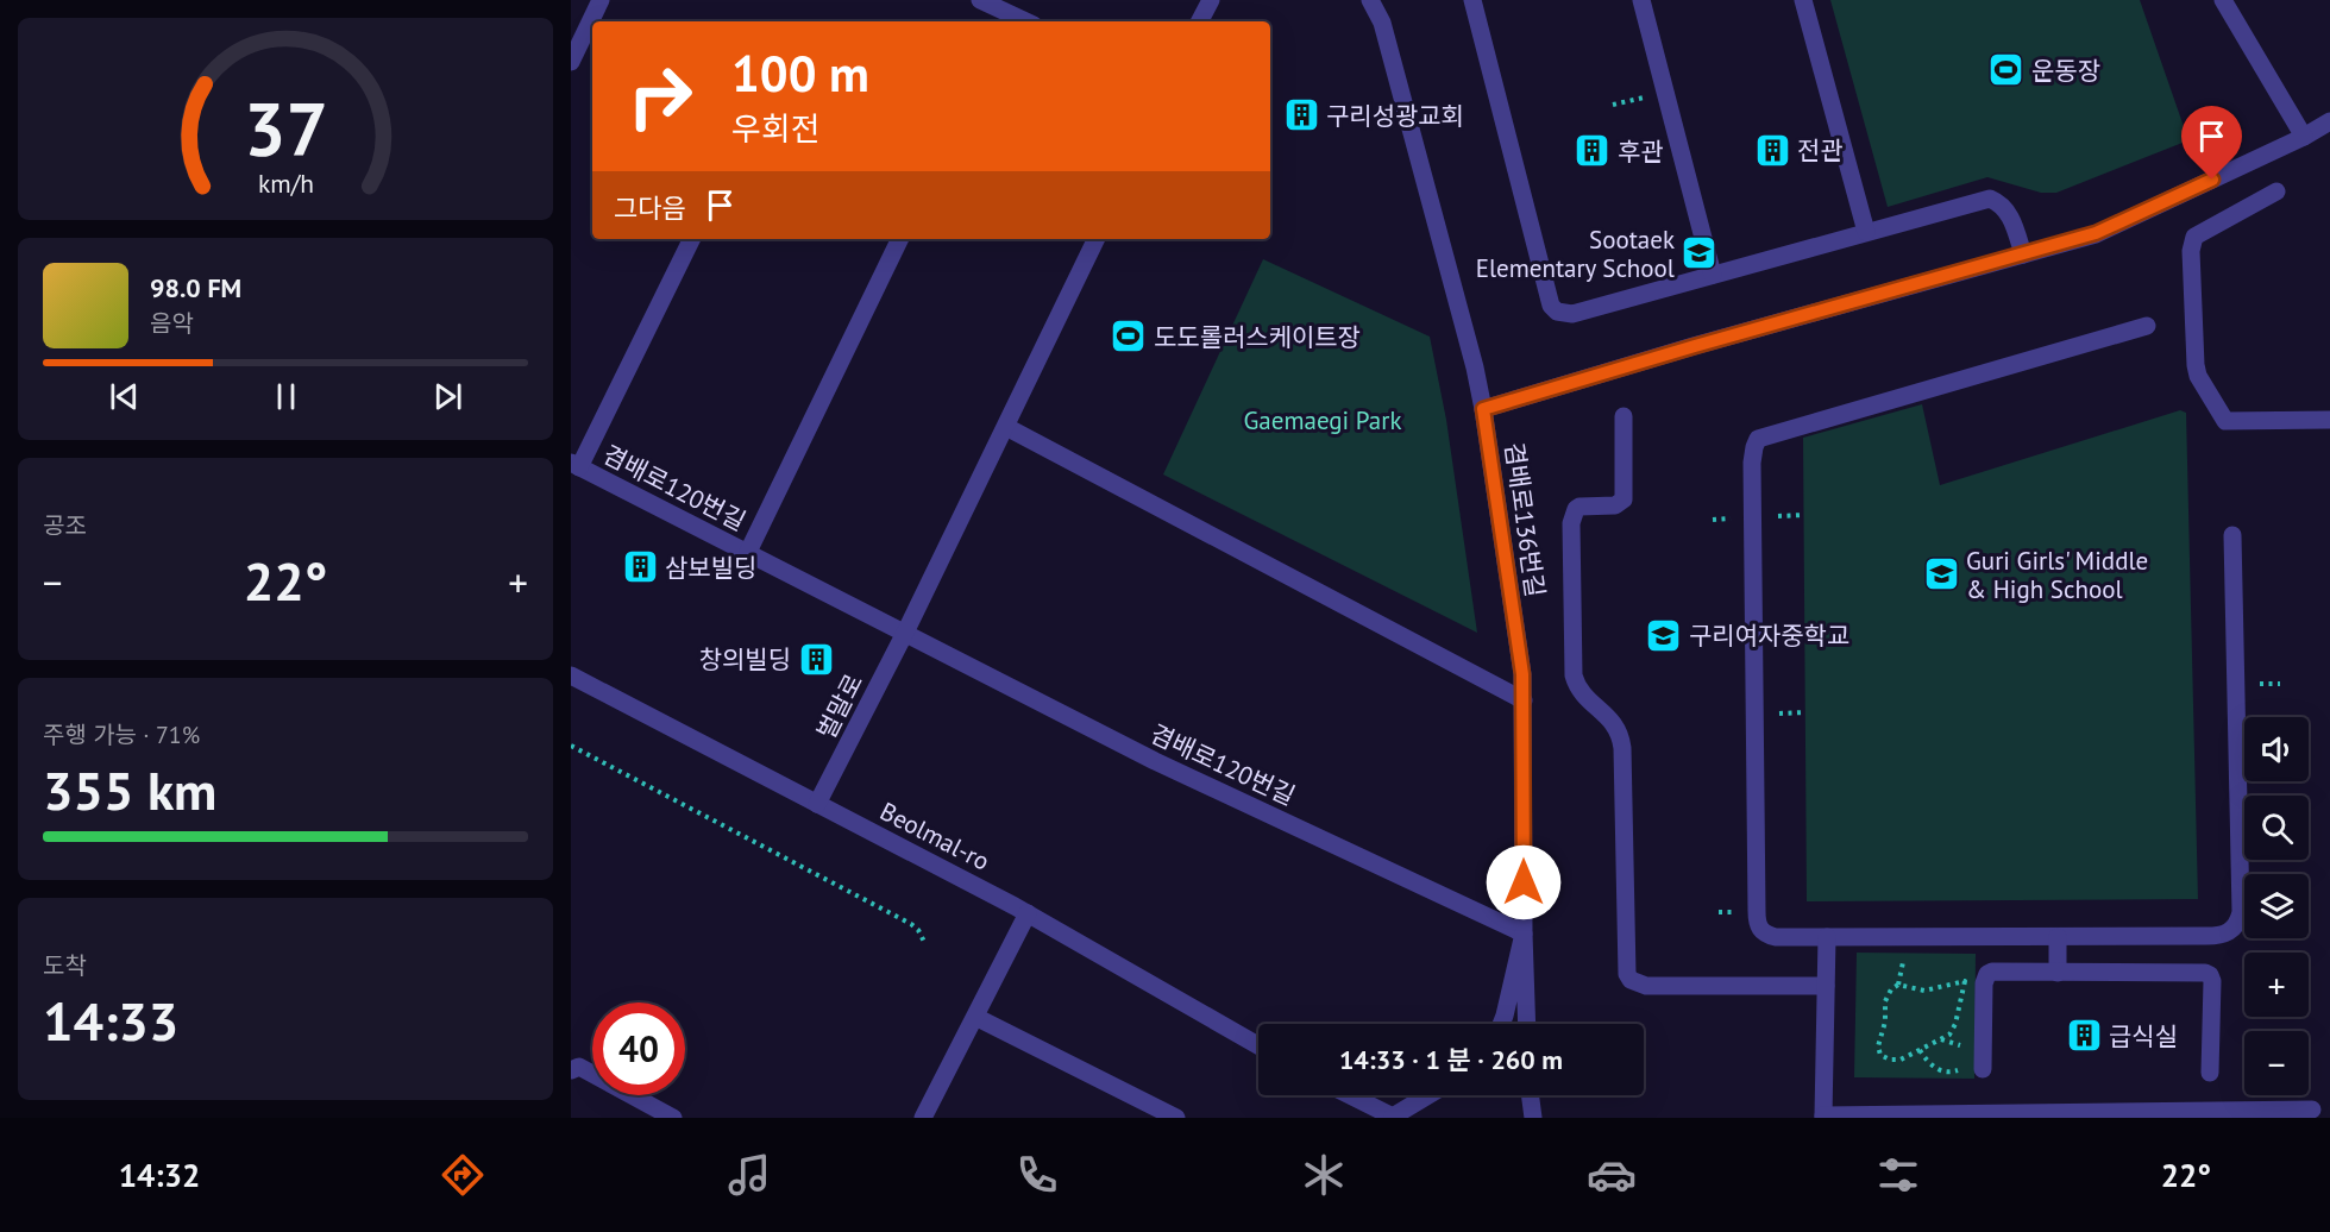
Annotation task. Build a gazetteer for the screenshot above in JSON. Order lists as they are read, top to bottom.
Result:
{
  "streets": {
    "street": [
      "겸배로120번길",
      "겸배로136번길",
      "벌말로",
      "Beolmal-ro"
    ]
  },
  "crossings": [
    ["겸배로120번길", "겸배로136번길"],
    ["겸배로120번길", "벌말로"],
    ["벌말로", "Beolmal-ro"]
  ],
  "parks": ["Gaemaegi Park"],
  "places": {
    "sports": ["운동장", "도도롤러스케이트장"],
    "building": [
      "구리성광교회",
      "전관",
      "후관",
      "삼보빌딩",
      "창의빌딩",
      "급식실"
    ],
    "school or university": ["Sootaek Elementary School", "Guri Girls' Middle & High School", "구리여자중학교"]
  },
  "page": {
    "turn": ["100 m", "우회전"],
    "then": "그다음",
    "song": ["98.0 FM", "음악"],
    "tile": [
      "공조",
      ["주행 가능 · 71%", "355 km"],
      ["도착", "14:33"]
    ],
    "heat": ["−", "22°", "+"],
    "map_buttons": ["+", "−"],
    "limit": "40",
    "trip": "14:33 · 1 분 · 260 m",
    "tabs": ["14:32", "22°"],
    "gauge": ["37", "km/h"]
  }
}
